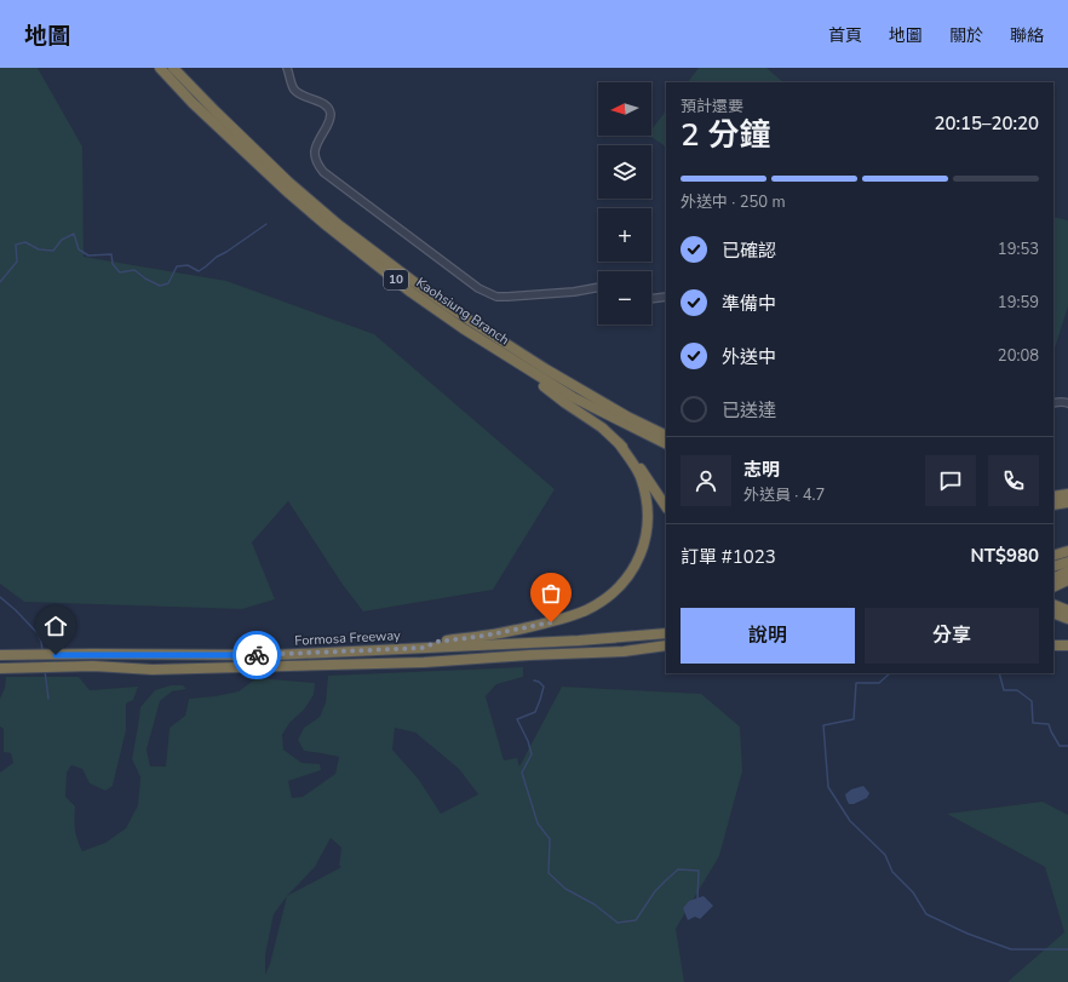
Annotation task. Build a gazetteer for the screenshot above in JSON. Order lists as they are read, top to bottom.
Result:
{
  "streets": {
    "highway": ["10", "Kaohsiung Branch", "Formosa Freeway"]
  },
  "north": "left",
  "page": {
    "header": "地圖",
    "nav": [
      "首頁",
      "地圖",
      "關於",
      "聯絡"
    ],
    "map_buttons": ["+", "−"],
    "heading": ["2 分鐘", "預計還要", "20:15–20:20"],
    "panel": [
      "志明",
      "外送員 · 4.7",
      "訂單 #1023",
      "NT$980"
    ],
    "bar": "外送中 · 250 m",
    "list": [
      ["已確認", "19:53"],
      ["準備中", "19:59"],
      ["外送中", "20:08"],
      "已送達"
    ],
    "buttons": ["說明", "分享"]
  }
}
